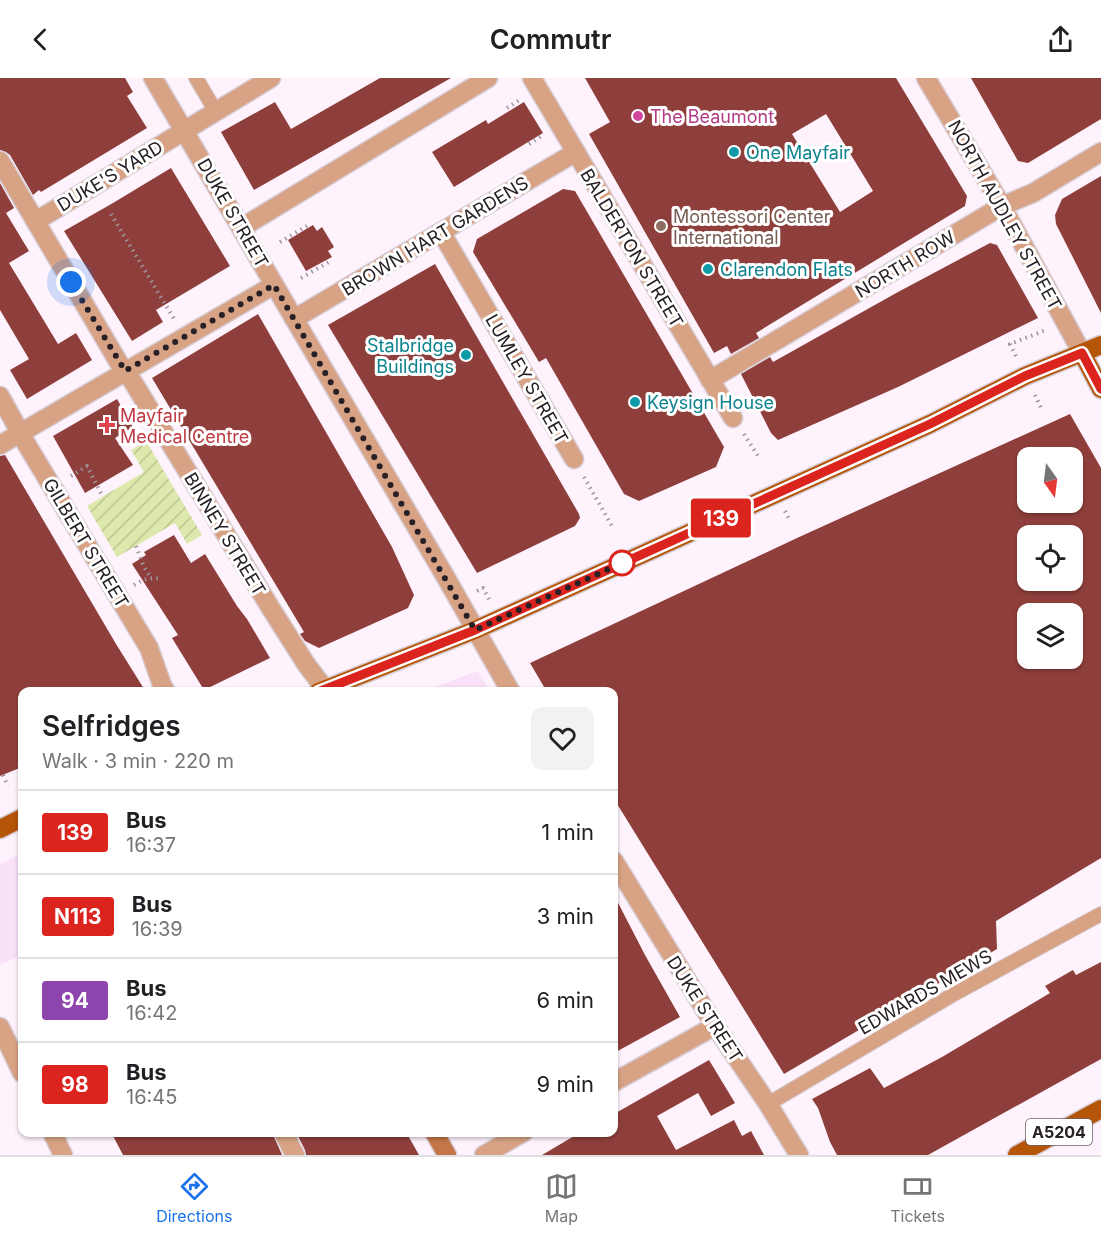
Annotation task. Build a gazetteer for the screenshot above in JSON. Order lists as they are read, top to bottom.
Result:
{
  "streets": {
    "main road": ["A5204"],
    "street": [
      "DUKE'S YARD",
      "DUKE STREET",
      "NORTH AUDLEY STREET",
      "BROWN HART GARDENS",
      "BALDERTON STREET",
      "NORTH ROW",
      "LUMLEY STREET",
      "BINNEY STREET",
      "GILBERT STREET"
    ],
    "lane": ["EDWARDS MEWS"]
  },
  "crossings": [
    ["DUKE'S YARD", "DUKE STREET"],
    ["DUKE'S YARD", "BINNEY STREET"],
    ["DUKE STREET", "BROWN HART GARDENS"],
    ["DUKE STREET", "EDWARDS MEWS"],
    ["NORTH AUDLEY STREET", "NORTH ROW"],
    ["BROWN HART GARDENS", "BALDERTON STREET"],
    ["BROWN HART GARDENS", "LUMLEY STREET"],
    ["BALDERTON STREET", "NORTH ROW"]
  ],
  "places": {
    "other": [
      "The Beaumont",
      "One Mayfair",
      "Montessori Center International",
      "Clarendon Flats",
      "Stalbridge Buildings",
      "Keysign House"
    ],
    "health": ["Mayfair Medical Centre"]
  },
  "lines": ["bus line 139"],
  "north": "bottom",
  "page": {
    "header": "Commutr",
    "on_map": "139",
    "heading": ["Selfridges", "Walk · 3 min · 220 m"],
    "list": [
      {
        "mark": "139",
        "name": "Bus",
        "note": "16:37",
        "value": "1 min"
      },
      {
        "mark": "N113",
        "name": "Bus",
        "note": "16:39",
        "value": "3 min"
      },
      {
        "mark": "94",
        "name": "Bus",
        "note": "16:42",
        "value": "6 min"
      },
      {
        "mark": "98",
        "name": "Bus",
        "note": "16:45",
        "value": "9 min"
      }
    ],
    "tabs": ["Directions", "Map", "Tickets"]
  }
}
